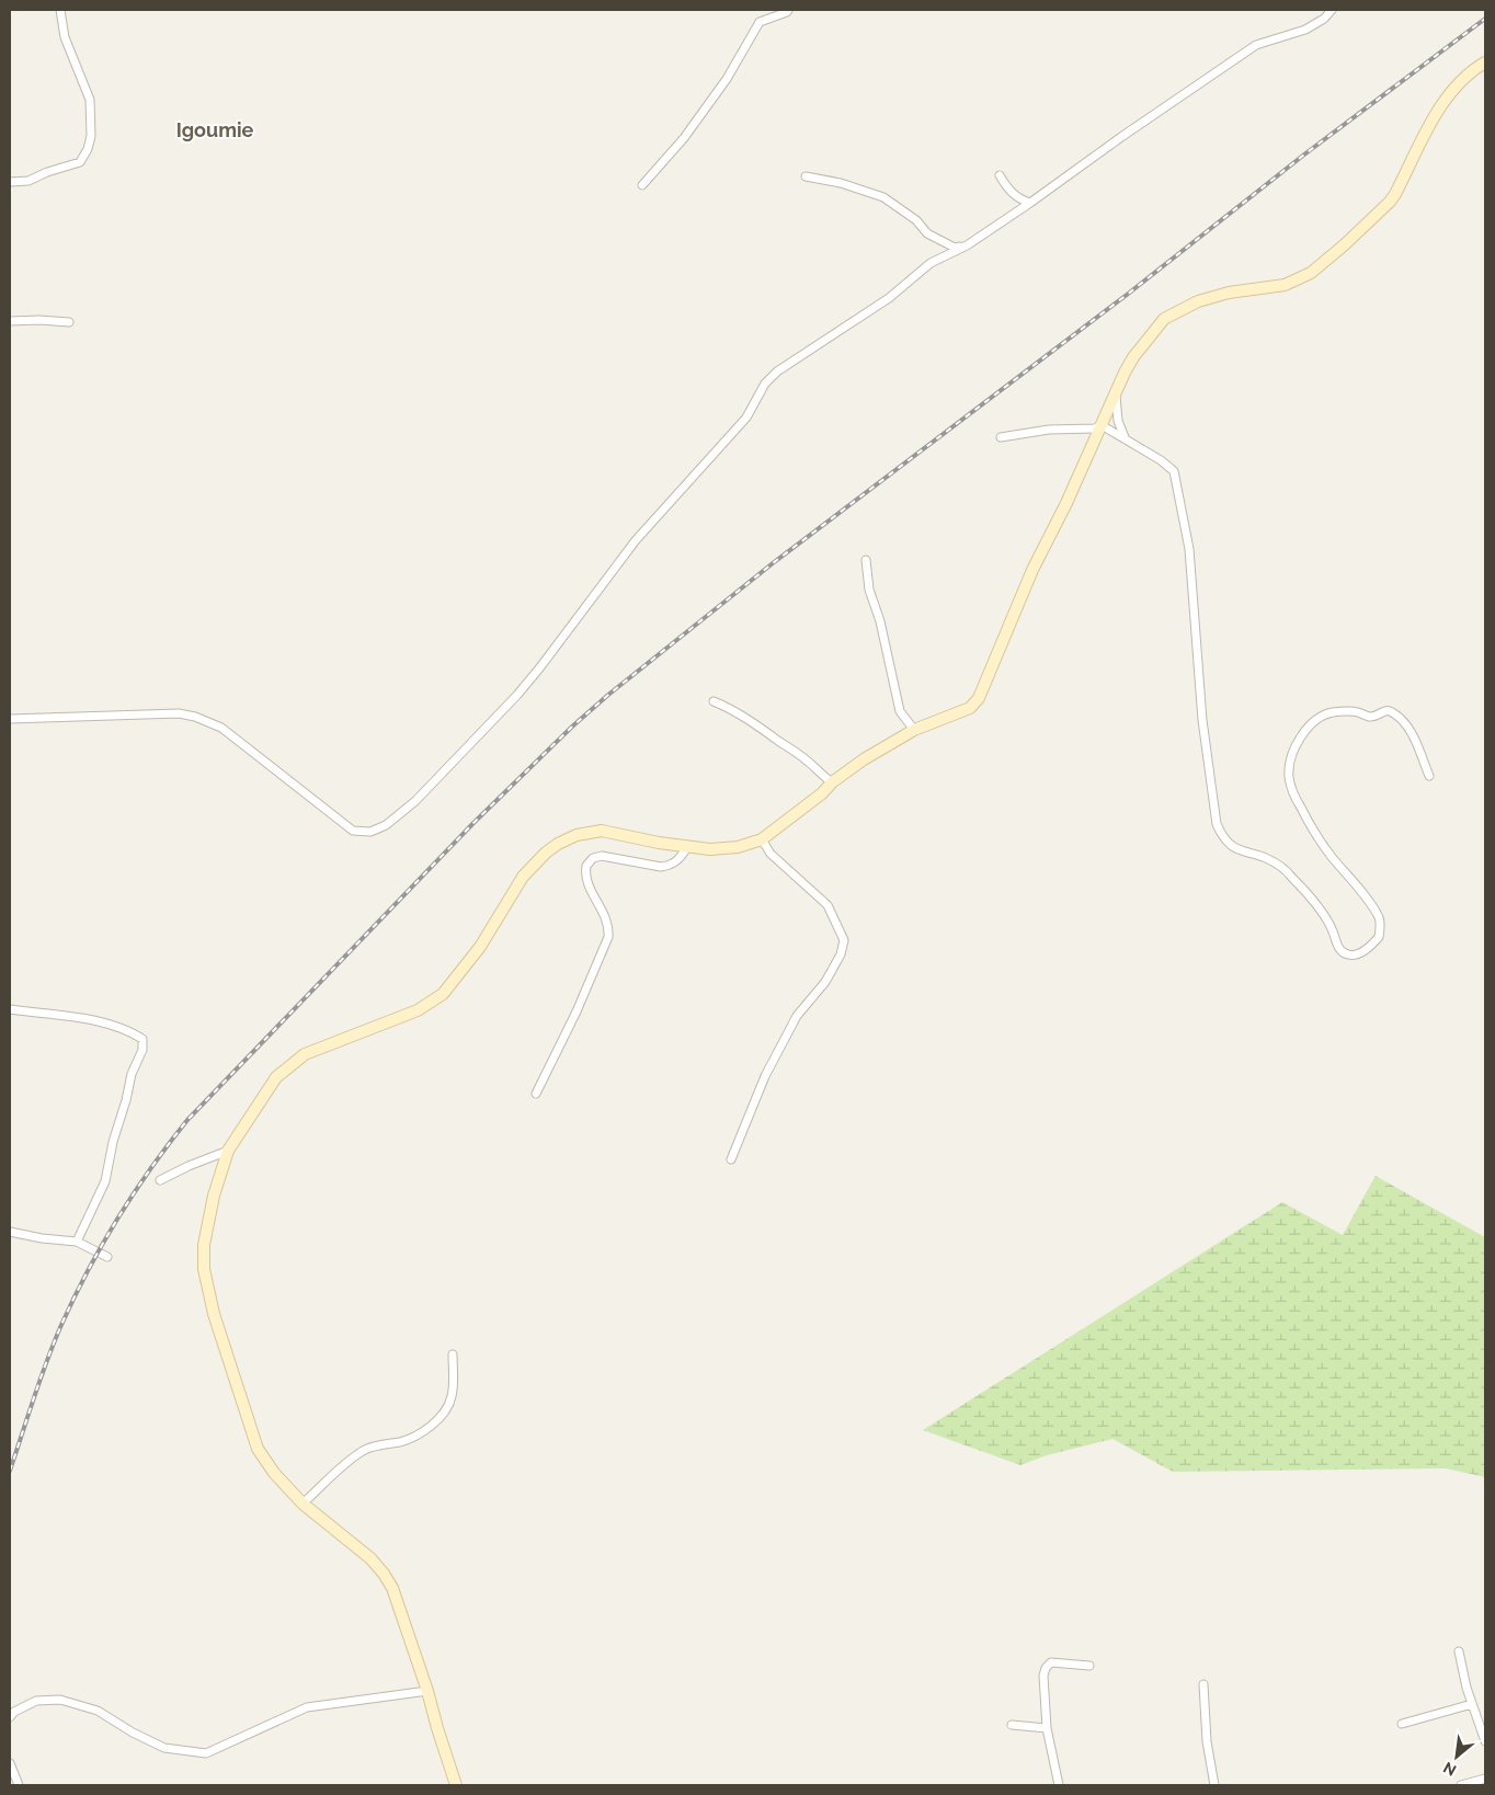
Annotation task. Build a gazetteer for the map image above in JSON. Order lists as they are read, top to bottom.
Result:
{
  "districts": ["Igoumie"],
  "north": "bottom left"
}
